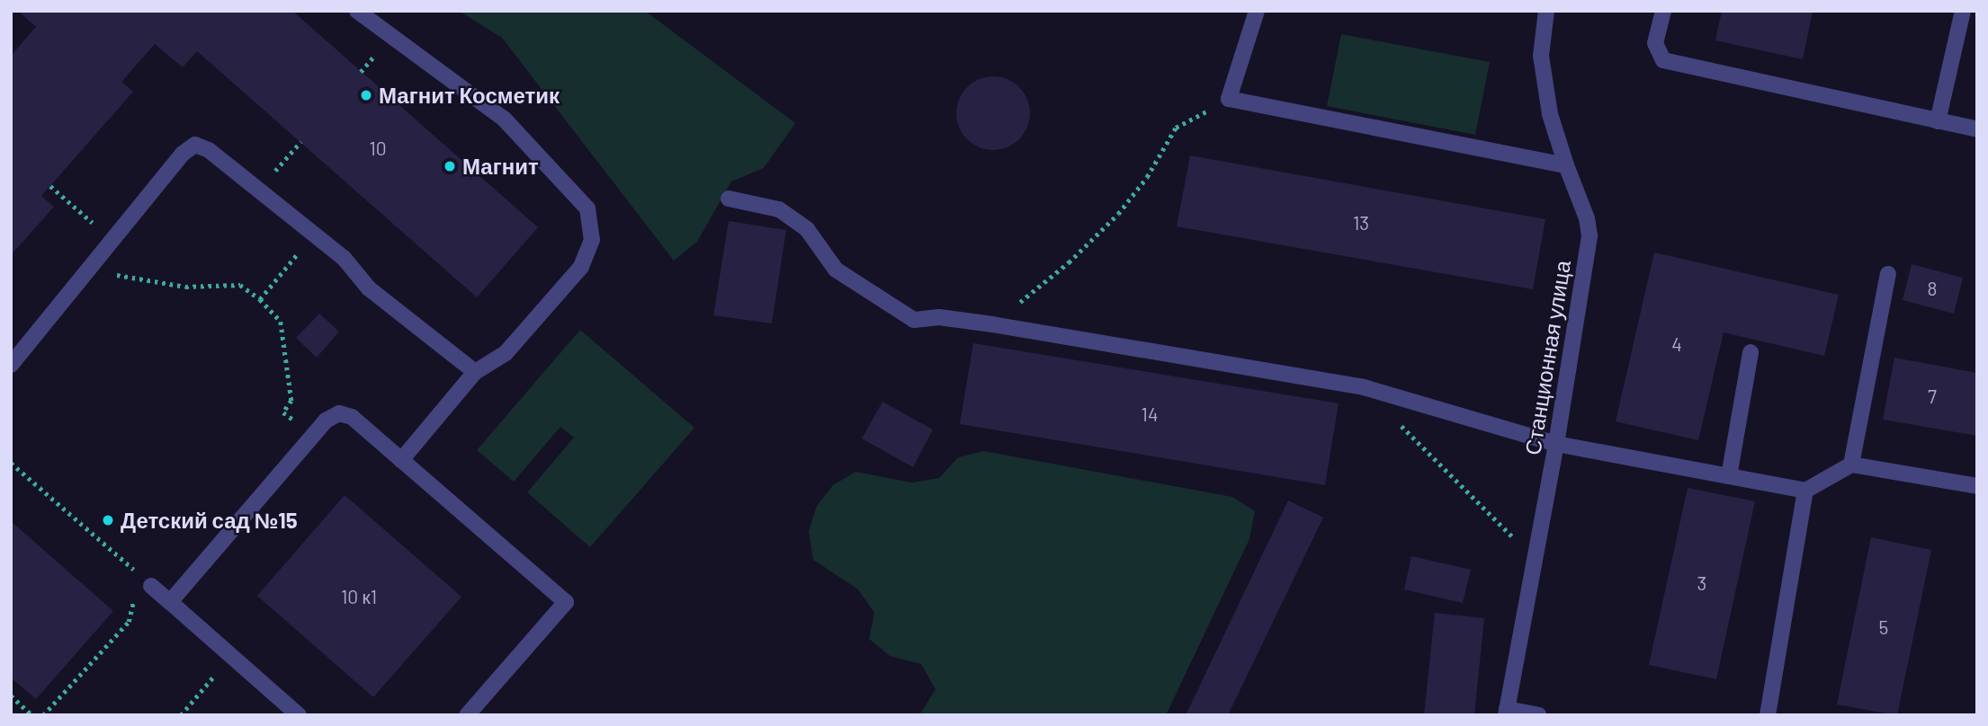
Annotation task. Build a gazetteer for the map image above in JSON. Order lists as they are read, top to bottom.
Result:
{
  "streets": {
    "street": ["Станционная улица"]
  },
  "places": ["Магнит Косметик", "Магнит", "Детский сад №15"],
  "house_numbers": [
    "10",
    "13",
    "8",
    "4",
    "7",
    "14",
    "3",
    "10 к1",
    "5"
  ]
}
